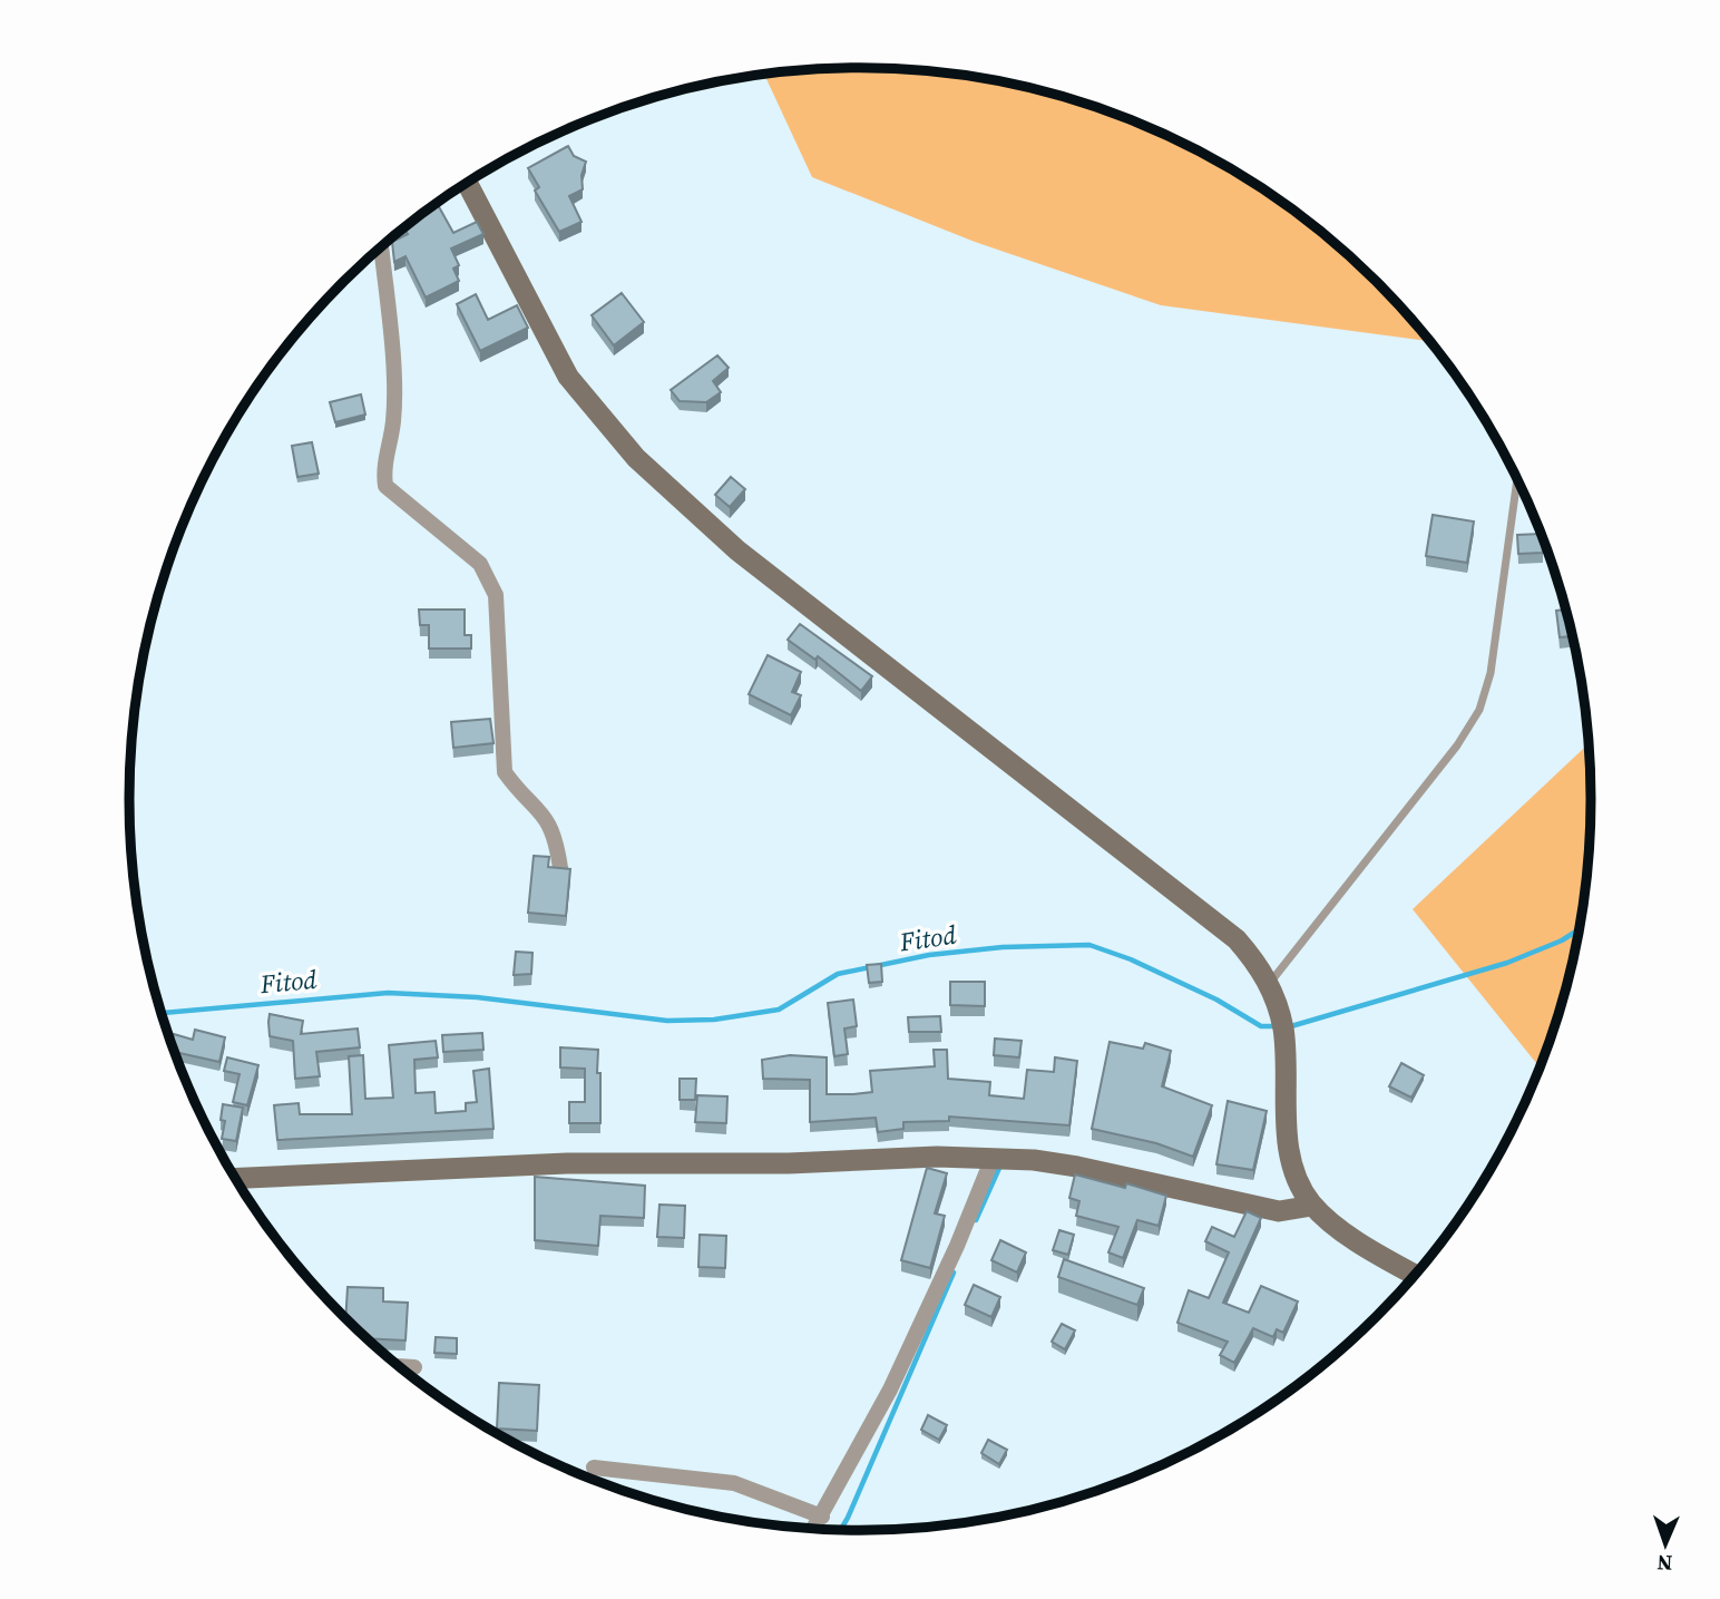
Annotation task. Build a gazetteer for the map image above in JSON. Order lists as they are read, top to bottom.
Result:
{
  "water": ["Fitod"],
  "north": "bottom"
}
